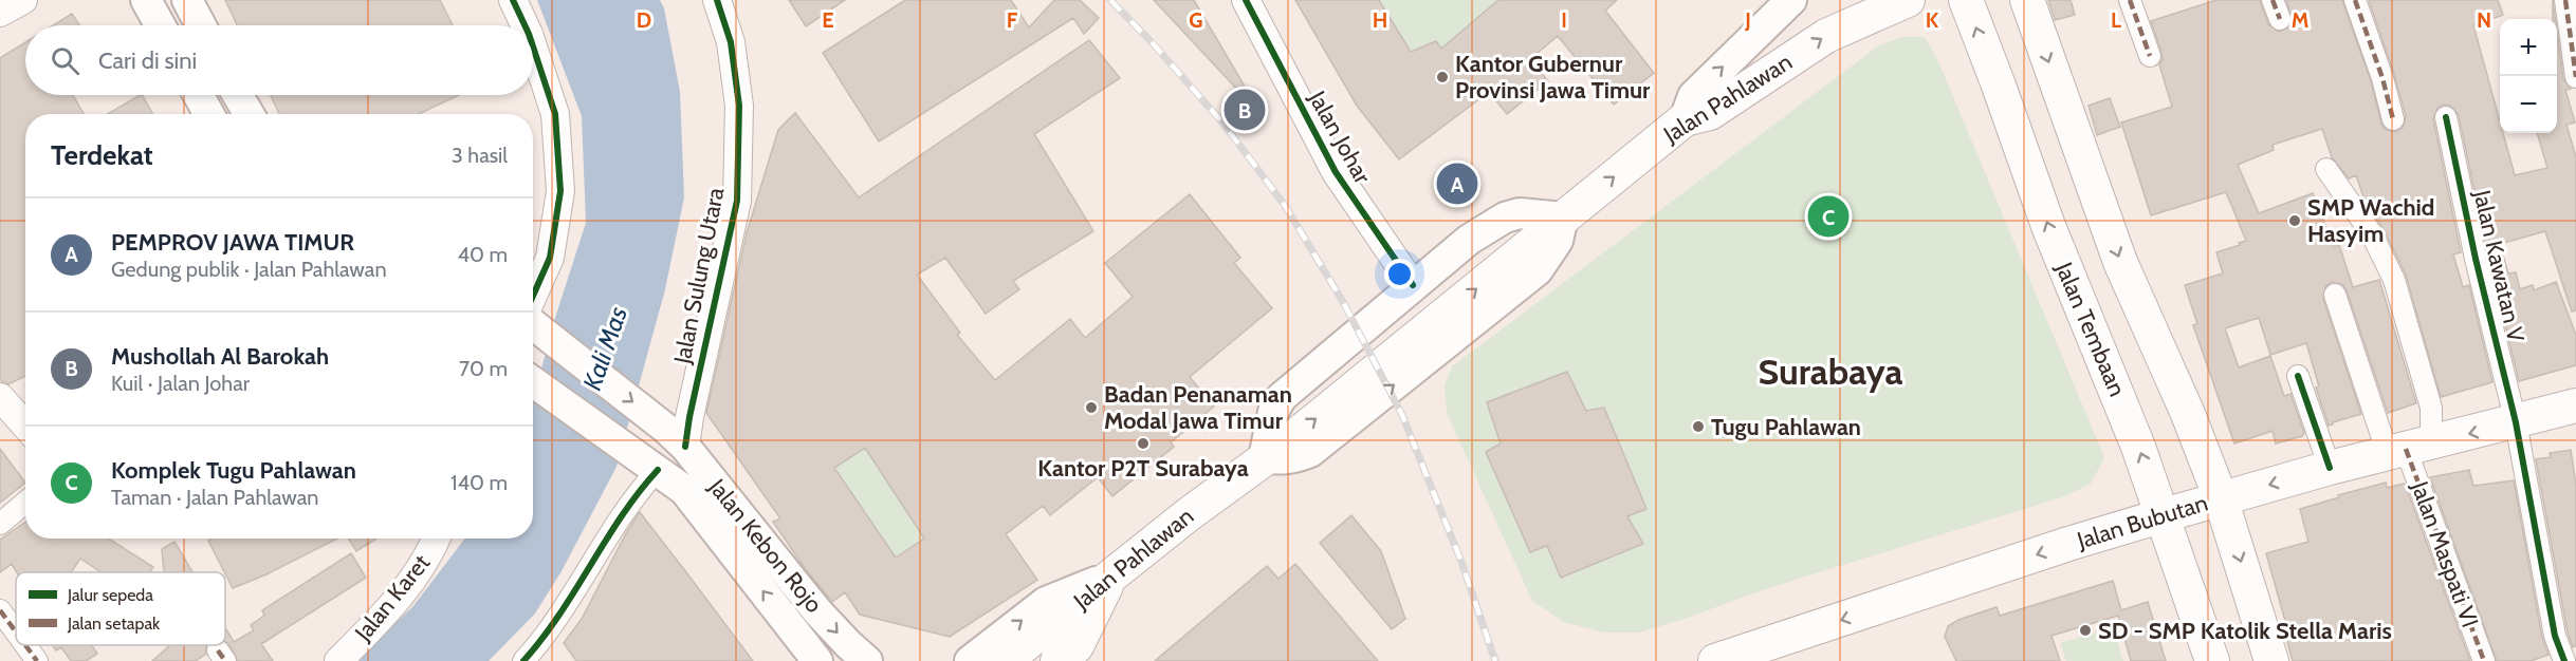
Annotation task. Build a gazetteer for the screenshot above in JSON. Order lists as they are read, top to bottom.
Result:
{
  "streets": {
    "main road": [
      "Jalan Pahlawan",
      "Jalan Tembaan",
      "Jalan Bubutan",
      "Jalan Kebon Rojo"
    ],
    "street": [
      "Jalan Johar",
      "Jalan Kawatan V",
      "Jalan Sulung Utara",
      "Jalan Maspati VI",
      "Jalan Karet"
    ]
  },
  "crossings": [
    ["Jalan Kawatan V", "Jalan Bubutan"],
    ["Jalan Sulung Utara", "Jalan Kebon Rojo"],
    ["Jalan Tembaan", "Jalan Bubutan"],
    ["Jalan Bubutan", "Jalan Maspati VI"]
  ],
  "one_way": ["Jalan Bubutan"],
  "districts": ["Surabaya"],
  "water": ["Kali Mas"],
  "places": [
    "Kantor Gubernur Provinsi Jawa Timur",
    "SMP Wachid Hasyim",
    "Badan Penanaman Modal Jawa Timur",
    "Tugu Pahlawan",
    "Kantor P2T Surabaya",
    "SD - SMP Katolik Stella Maris"
  ],
  "legend": ["Jalur sepeda", "Jalan setapak"],
  "page": {
    "map_buttons": ["+", "−"],
    "search": "Cari di sini",
    "pins": ["B", "A", "C"],
    "heading": ["Terdekat", "3 hasil"],
    "list": [
      {
        "mark": "A",
        "name": "PEMPROV JAWA TIMUR",
        "note": "Gedung publik · Jalan Pahlawan",
        "value": "40 m"
      },
      {
        "mark": "B",
        "name": "Mushollah Al Barokah",
        "note": "Kuil · Jalan Johar",
        "value": "70 m"
      },
      {
        "mark": "C",
        "name": "Komplek Tugu Pahlawan",
        "note": "Taman · Jalan Pahlawan",
        "value": "140 m"
      }
    ]
  },
  "grid": {
    "columns": [
      "D",
      "E",
      "F",
      "G",
      "H",
      "I",
      "J",
      "K",
      "L",
      "M",
      "N"
    ]
  }
}
